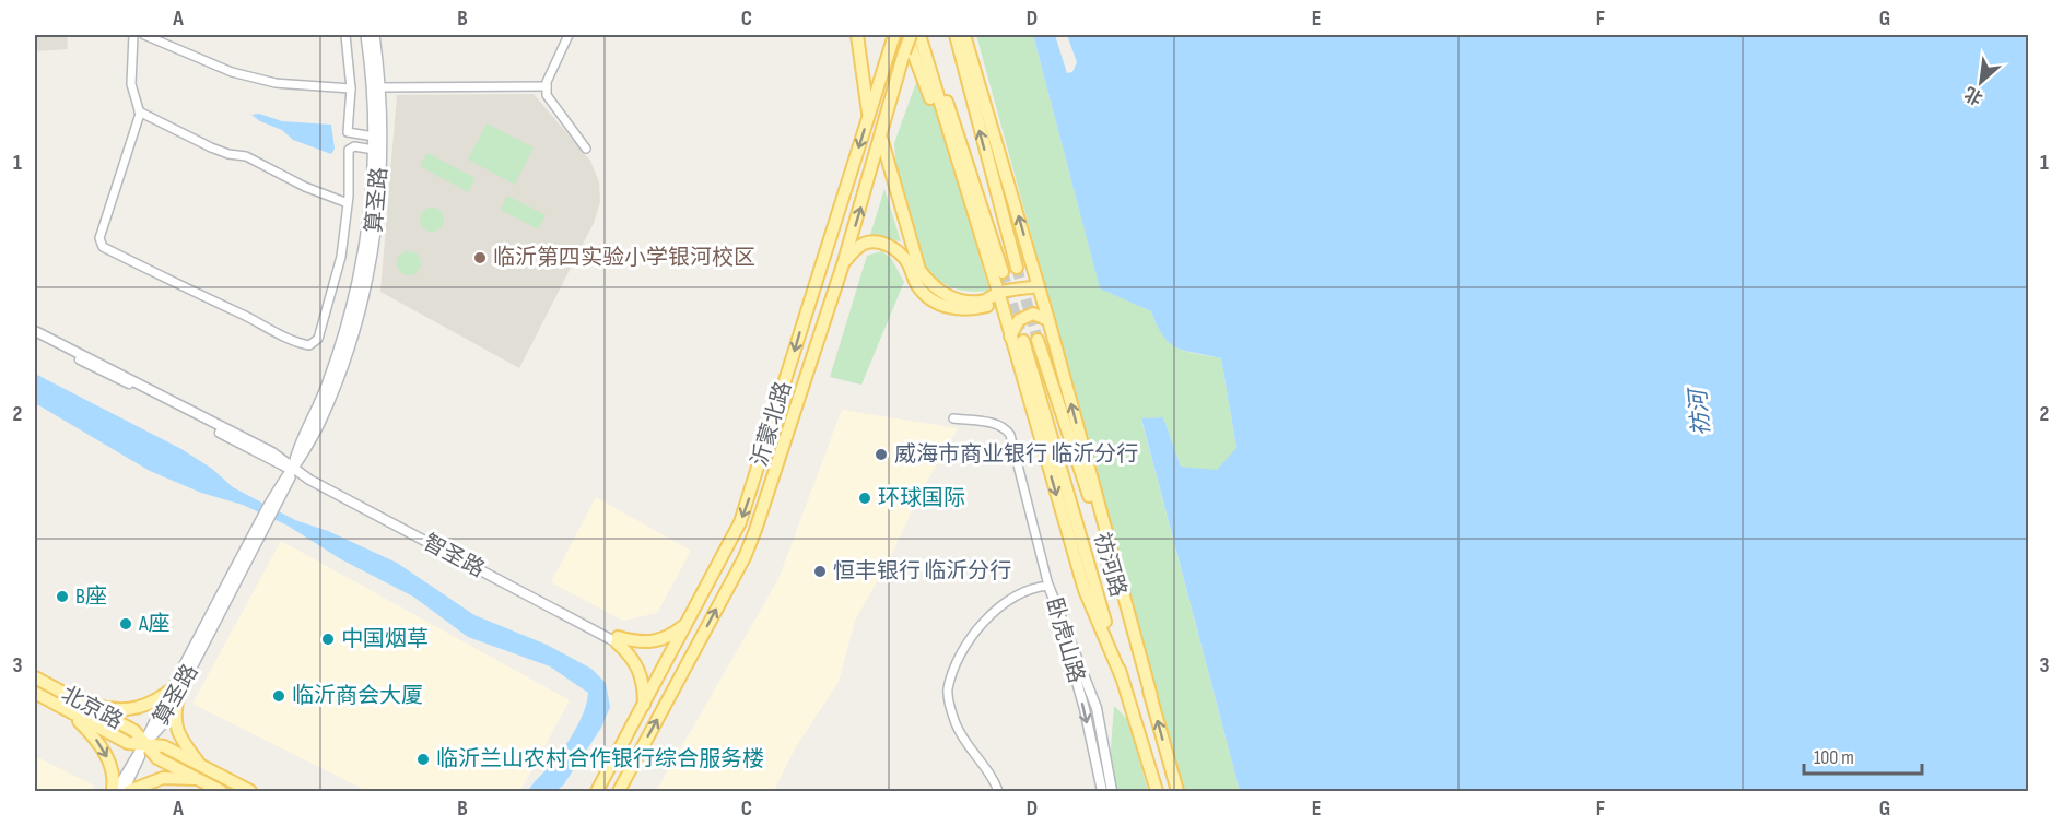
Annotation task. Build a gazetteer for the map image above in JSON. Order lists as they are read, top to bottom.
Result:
{
  "streets": {
    "main road": [
      "算圣路",
      "沂蒙北路",
      "祊河路",
      "北京路"
    ],
    "street": ["智圣路", "卧虎山路"]
  },
  "crossings": [
    ["算圣路", "智圣路"],
    ["算圣路", "北京路"]
  ],
  "water": ["祊河"],
  "places": [
    "临沂第四实验小学银河校区",
    "威海市商业银行 临沂分行",
    "环球国际",
    "恒丰银行 临沂分行",
    "B座",
    "A座",
    "中国烟草",
    "临沂商会大厦",
    "临沂兰山农村合作银行综合服务楼"
  ],
  "scale_bar": "100 m",
  "north": "bottom left",
  "grid": {
    "columns": [
      "A",
      "B",
      "C",
      "D",
      "E",
      "F",
      "G"
    ],
    "rows": ["1", "2", "3"]
  }
}
